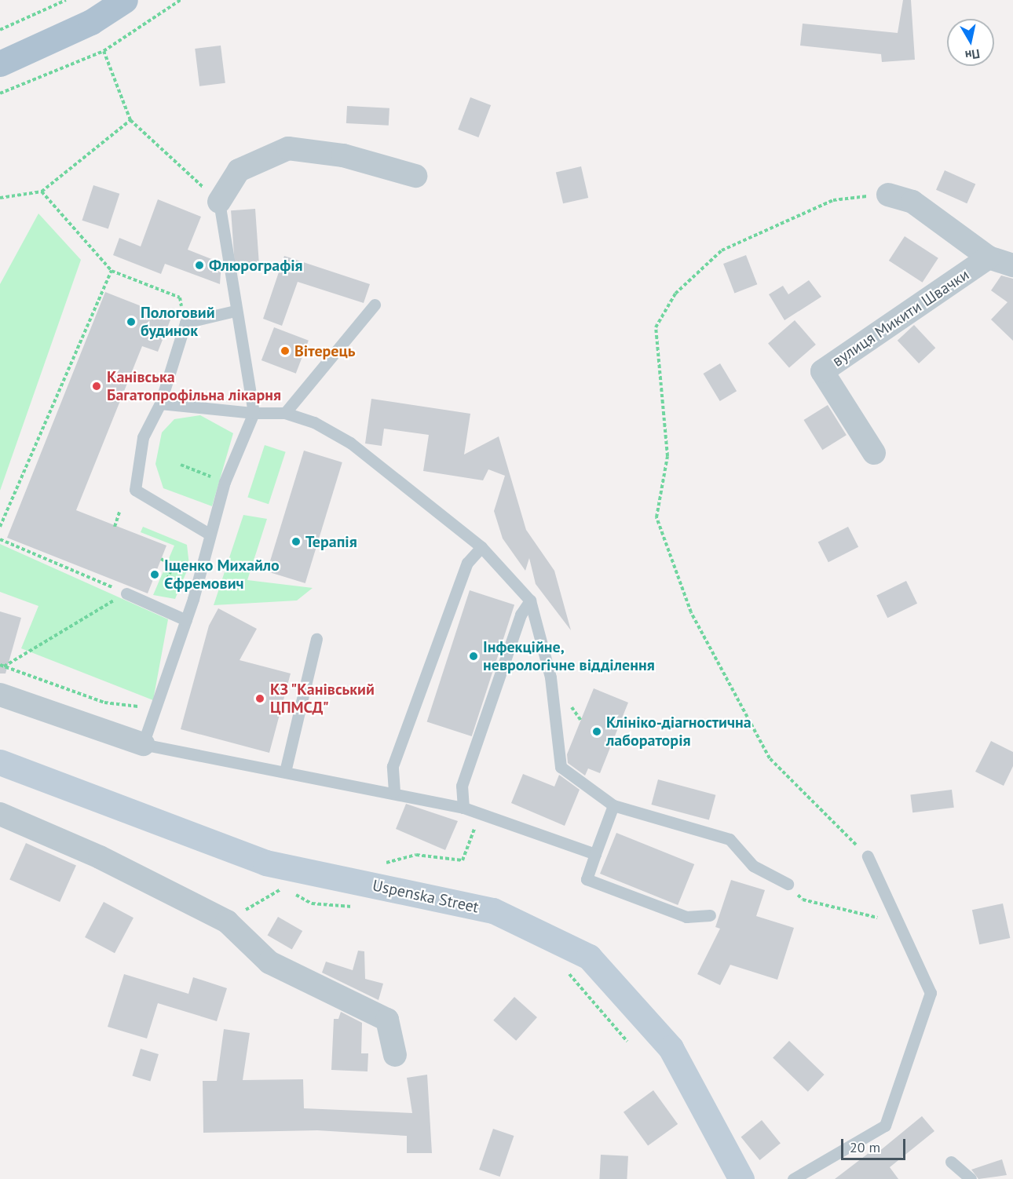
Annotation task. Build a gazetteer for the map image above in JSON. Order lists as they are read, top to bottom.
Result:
{
  "streets": {
    "street": ["вулиця Микити Швачки", "Uspenska Street"]
  },
  "places": [
    "Флюрографія",
    "Пологовий будинок",
    "Вітерець",
    "Канівська Багатопрофільна лікарня",
    "Терапія",
    "Іщенко Михайло Єфремович",
    "Інфекційне, неврологічне відділення",
    "КЗ \"Канівський ЦПМСД\"",
    "Клініко-діагностична лабораторія"
  ],
  "scale_bar": "20 m",
  "north": "bottom"
}
